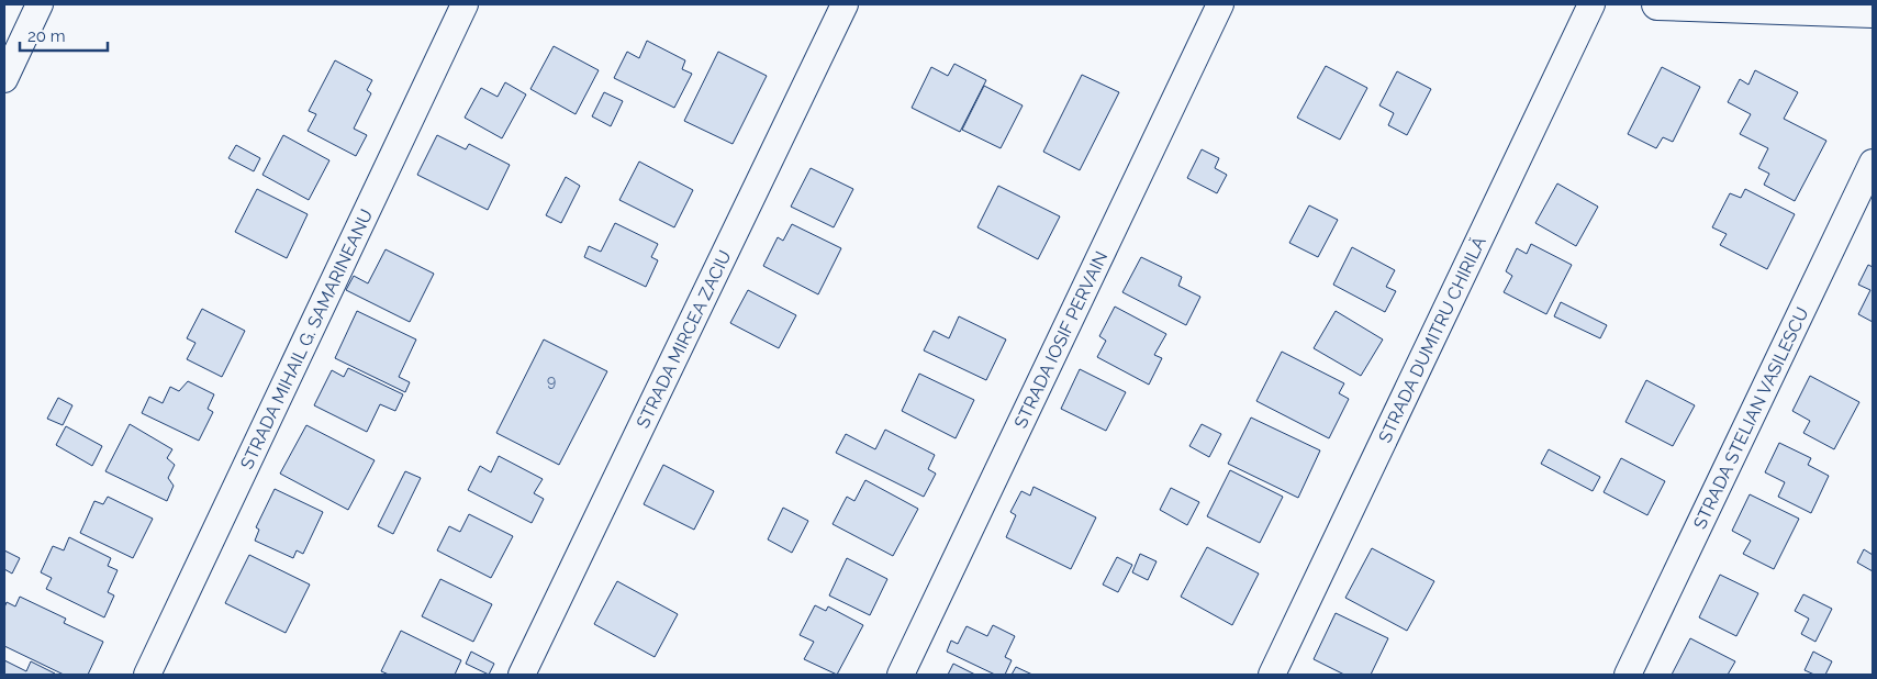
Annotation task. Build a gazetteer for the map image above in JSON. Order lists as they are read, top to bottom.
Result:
{
  "streets": {
    "street": [
      "STRADA MIHAIL G. SAMARINEANU",
      "STRADA MIRCEA ZACIU",
      "STRADA IOSIF PERVAIN",
      "STRADA DUMITRU CHIRILĂ",
      "STRADA STELIAN VASILESCU"
    ]
  },
  "house_numbers": ["9"],
  "scale_bar": "20 m"
}
